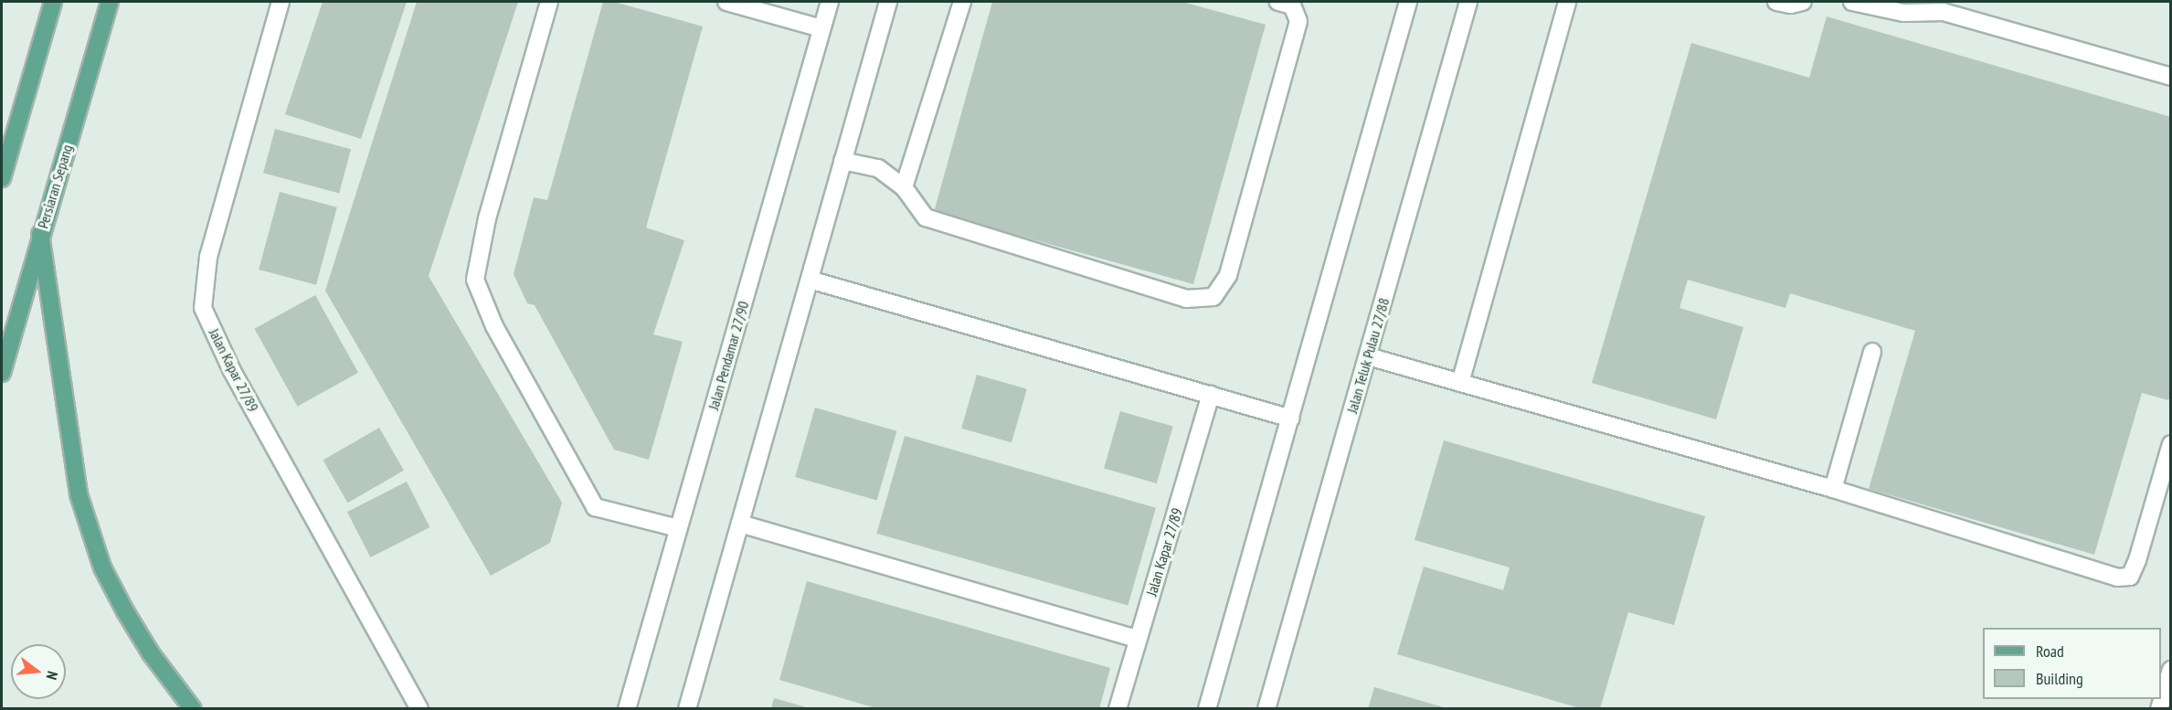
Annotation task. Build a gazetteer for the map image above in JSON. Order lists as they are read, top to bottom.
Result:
{
  "streets": {
    "main road": ["Persiaran Sepang"],
    "street": ["Jalan Pendamar 27/90", "Jalan Teluk Pulau 27/88", "Jalan Kapar 27/89"]
  },
  "legend": ["Road", "Building"],
  "north": "right"
}
